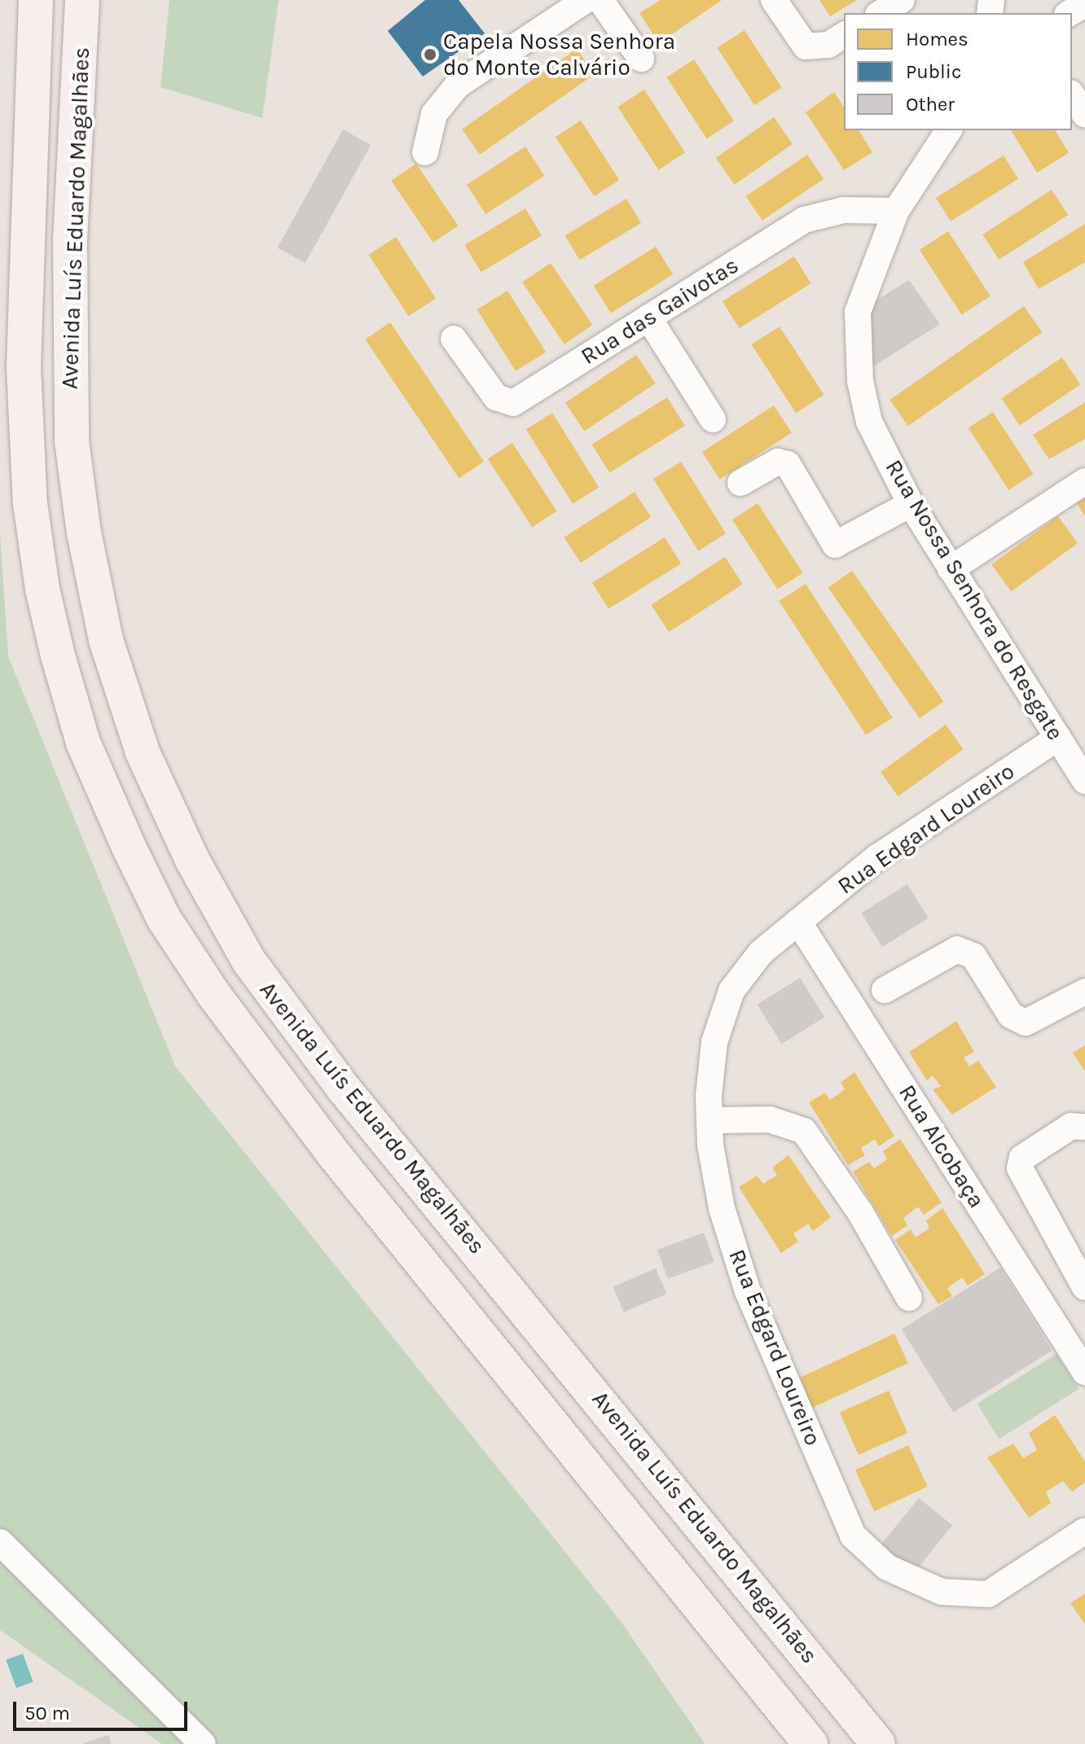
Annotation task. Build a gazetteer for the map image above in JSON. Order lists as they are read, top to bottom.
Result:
{
  "streets": {
    "main road": ["Avenida Luís Eduardo Magalhães"],
    "street": [
      "Rua das Gaivotas",
      "Rua Nossa Senhora do Resgate",
      "Rua Edgard Loureiro",
      "Rua Alcobaça"
    ]
  },
  "crossings": [
    ["Rua das Gaivotas", "Rua Nossa Senhora do Resgate"],
    ["Rua Nossa Senhora do Resgate", "Rua Edgard Loureiro"],
    ["Rua Edgard Loureiro", "Rua Alcobaça"]
  ],
  "places": ["Capela Nossa Senhora do Monte Calvário"],
  "legend": ["Homes", "Public", "Other"],
  "scale_bar": "50 m"
}
